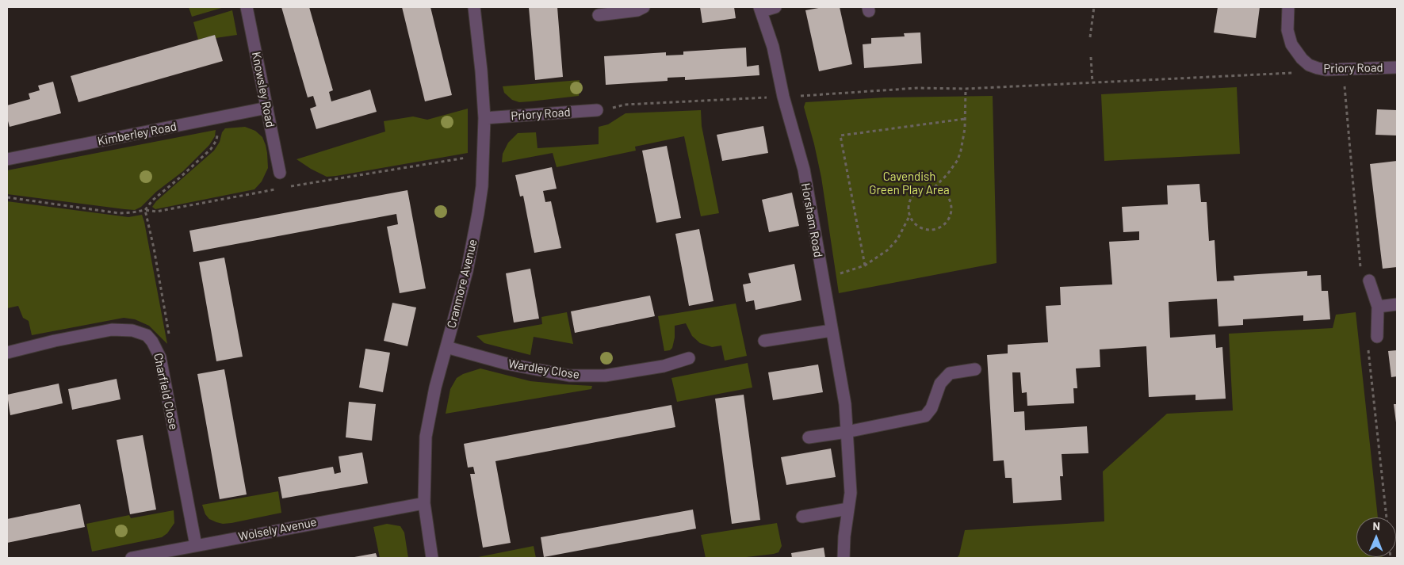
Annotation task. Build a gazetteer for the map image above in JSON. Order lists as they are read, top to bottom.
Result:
{
  "streets": {
    "street": [
      "Priory Road",
      "Knowsley Road",
      "Kimberley Road",
      "Horsham Road",
      "Cranmore Avenue",
      "Wardley Close",
      "Charfield Close",
      "Wolsely Avenue"
    ]
  },
  "crossings": [
    ["Priory Road", "Cranmore Avenue"],
    ["Knowsley Road", "Kimberley Road"],
    ["Cranmore Avenue", "Wardley Close"],
    ["Cranmore Avenue", "Wolsely Avenue"],
    ["Charfield Close", "Wolsely Avenue"]
  ],
  "parks": ["Cavendish Green Play Area"],
  "north": "top"
}
